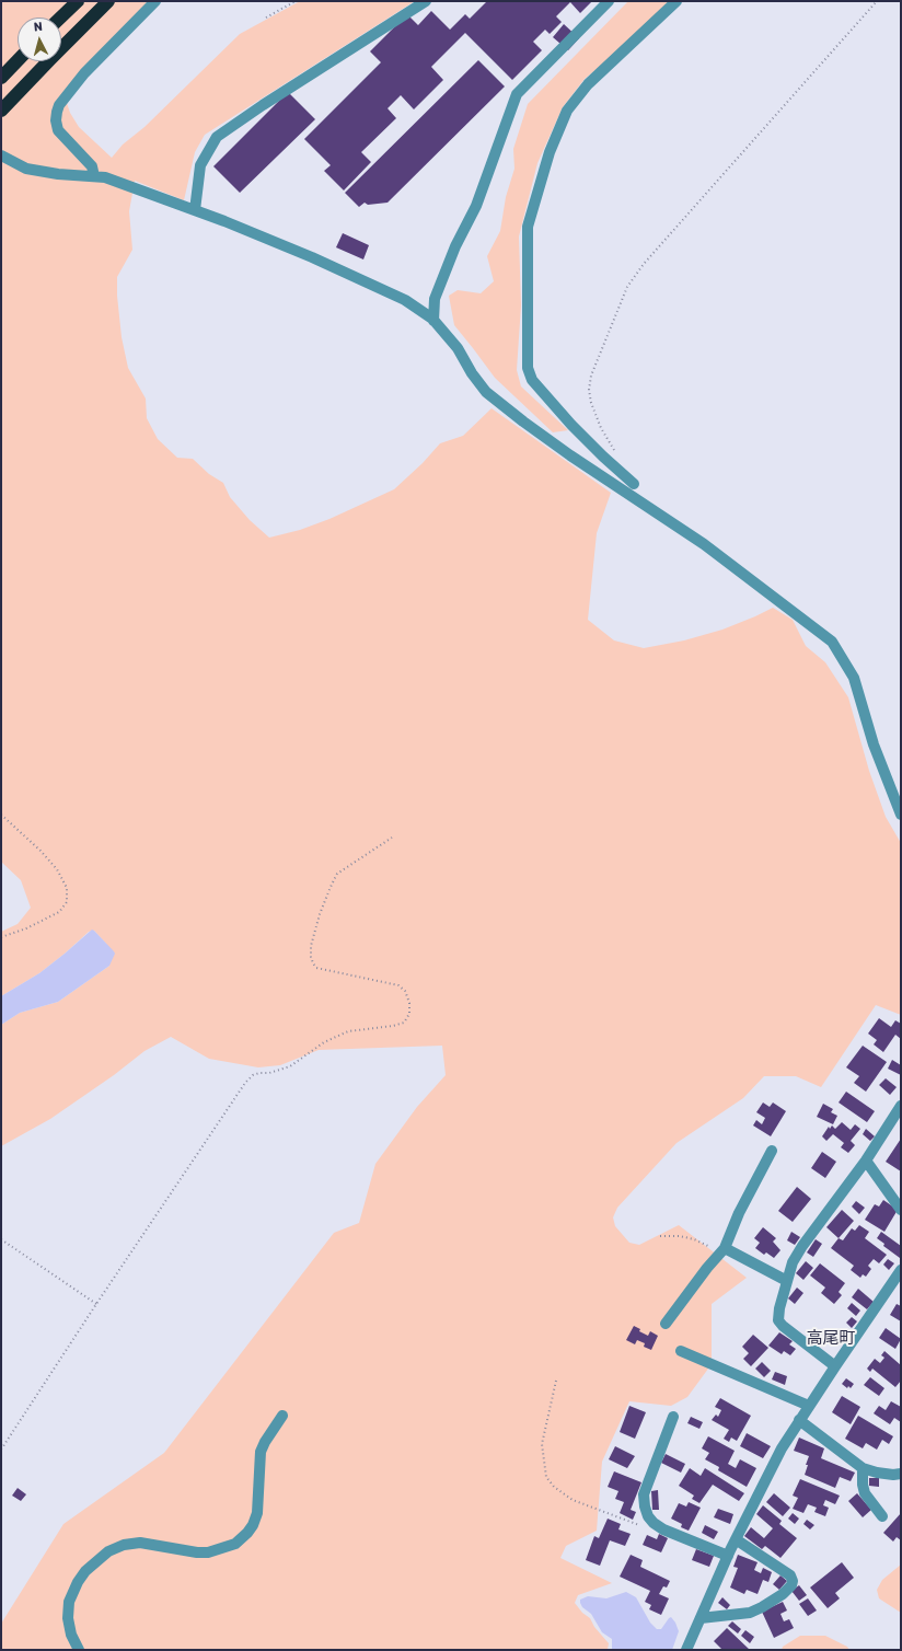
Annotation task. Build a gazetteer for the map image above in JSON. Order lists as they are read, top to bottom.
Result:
{
  "districts": ["高尾町"],
  "north": "top"
}
